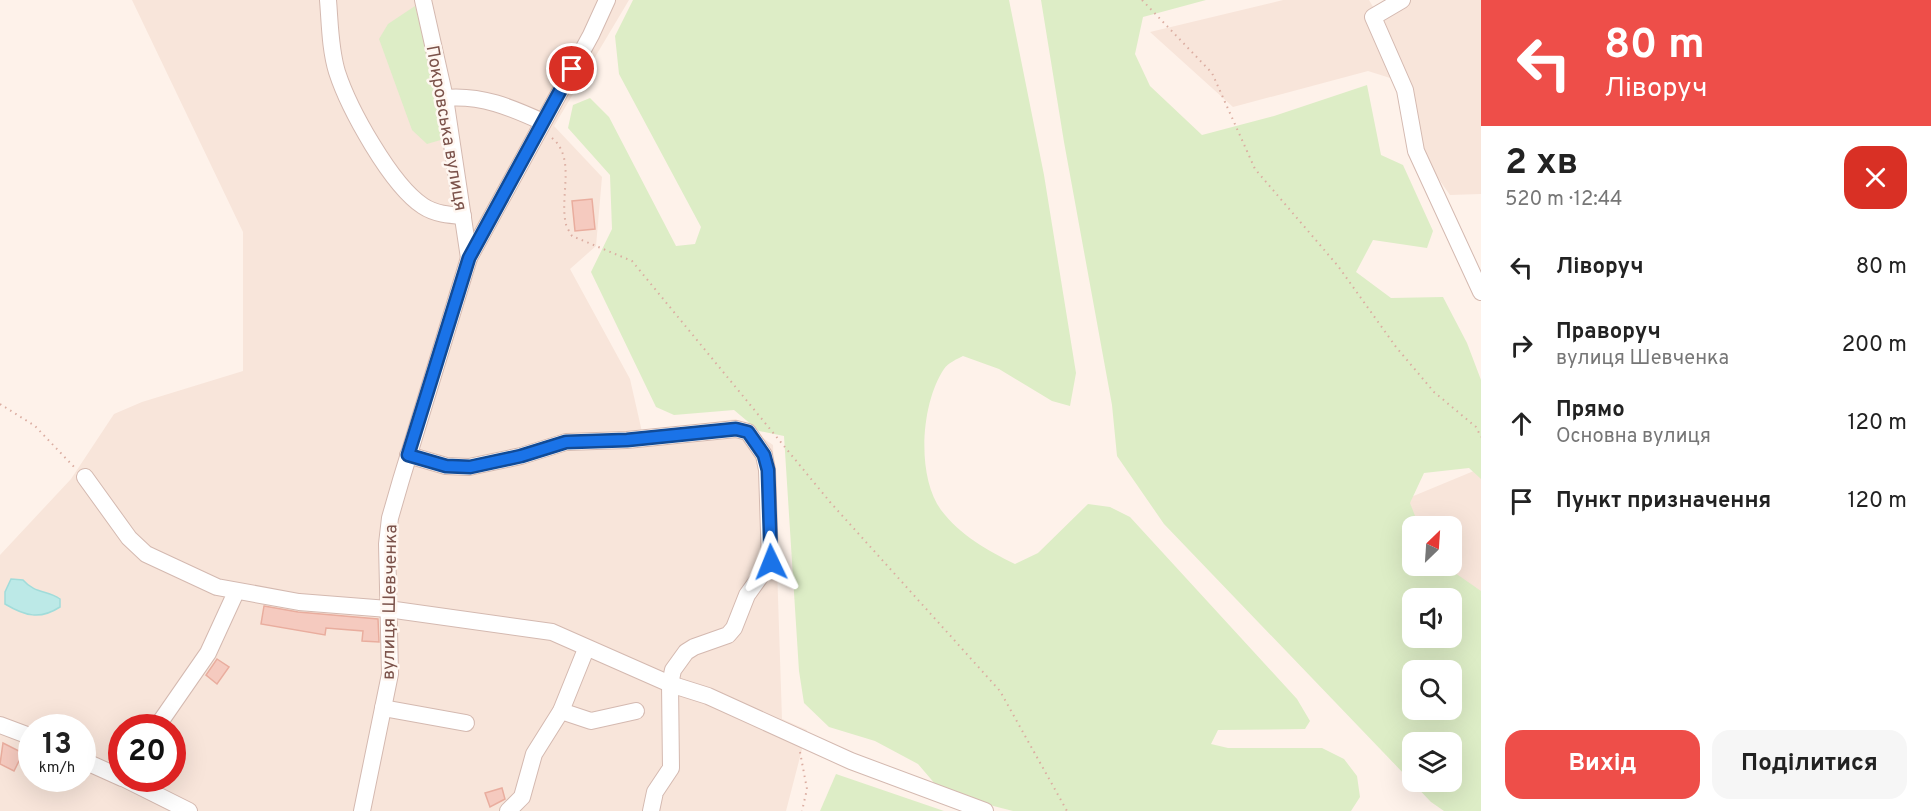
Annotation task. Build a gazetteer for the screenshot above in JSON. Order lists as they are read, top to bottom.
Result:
{
  "streets": {
    "street": ["Покровська вулиця", "вулиця Шевченка"]
  },
  "crossings": [
    ["Покровська вулиця", "вулиця Шевченка"]
  ],
  "north": "top right",
  "page": {
    "turn": ["80 m", "Ліворуч"],
    "heading": ["2 хв", "520 m · 12:44"],
    "list": [
      {
        "name": "Ліворуч",
        "value": "80 m"
      },
      {
        "name": "Праворуч",
        "note": "вулиця Шевченка",
        "value": "200 m"
      },
      {
        "name": "Прямо",
        "note": "Основна вулиця",
        "value": "120 m"
      },
      {
        "name": "Пункт призначення",
        "value": "120 m"
      }
    ],
    "speed": "13 km/h",
    "limit": "20",
    "buttons": ["Вихід", "Поділитися"]
  }
}
